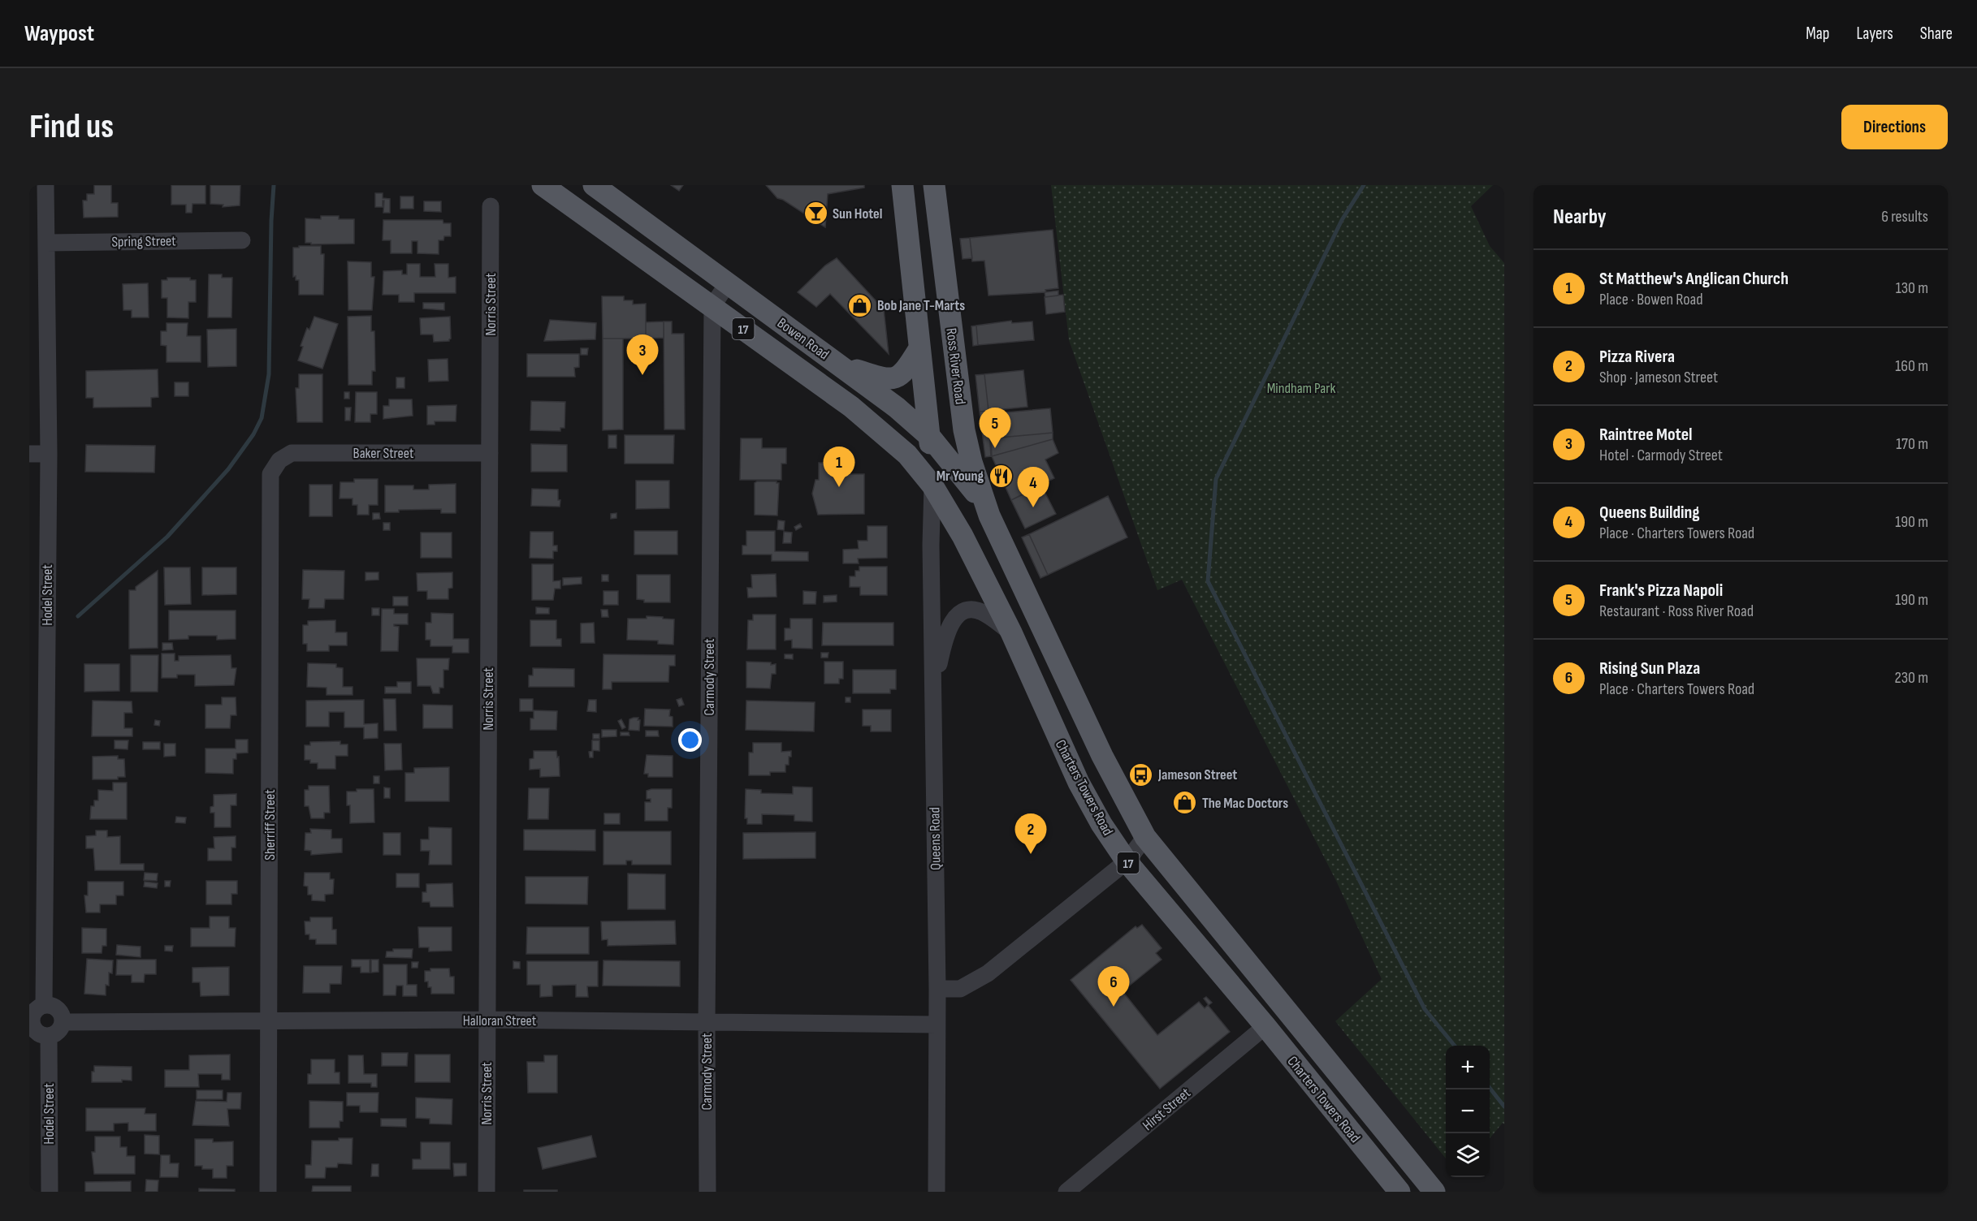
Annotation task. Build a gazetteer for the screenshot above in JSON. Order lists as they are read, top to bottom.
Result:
{
  "streets": {
    "main road": [
      "17",
      "Bowen Road",
      "Ross River Road",
      "Charters Towers Road"
    ],
    "street": [
      "Spring Street",
      "Norris Street",
      "Baker Street",
      "Hodel Street",
      "Carmody Street",
      "Sherriff Street",
      "Queens Road",
      "Halloran Street",
      "Hirst Street"
    ]
  },
  "crossings": [
    ["Spring Street", "Hodel Street"],
    ["Norris Street", "Baker Street"],
    ["Norris Street", "Halloran Street"],
    ["Bowen Road", "Ross River Road"],
    ["Bowen Road", "Carmody Street"],
    ["Bowen Road", "Charters Towers Road"],
    ["Bowen Road", "Queens Road"],
    ["Ross River Road", "Charters Towers Road"],
    ["Baker Street", "Sherriff Street"],
    ["Hodel Street", "Halloran Street"],
    ["Carmody Street", "Halloran Street"],
    ["Charters Towers Road", "Queens Road"],
    ["Charters Towers Road", "Hirst Street"],
    ["Sherriff Street", "Halloran Street"],
    ["Queens Road", "Halloran Street"]
  ],
  "parks": ["Mindham Park"],
  "places": {
    "bar": ["Sun Hotel"],
    "shop": ["Bob Jane T-Marts", "The Mac Doctors"],
    "restaurant": ["Mr Young"],
    "bus stop": ["Jameson Street"]
  },
  "page": {
    "header": "Waypost",
    "nav": ["Map", "Layers", "Share"],
    "buttons": "Directions",
    "title": "Find us",
    "heading": ["Nearby", "6 results"],
    "list": [
      {
        "mark": "1",
        "name": "St Matthew's Anglican Church",
        "note": "Place · Bowen Road",
        "value": "130 m"
      },
      {
        "mark": "2",
        "name": "Pizza Rivera",
        "note": "Shop · Jameson Street",
        "value": "160 m"
      },
      {
        "mark": "3",
        "name": "Raintree Motel",
        "note": "Hotel · Carmody Street",
        "value": "170 m"
      },
      {
        "mark": "4",
        "name": "Queens Building",
        "note": "Place · Charters Towers Road",
        "value": "190 m"
      },
      {
        "mark": "5",
        "name": "Frank's Pizza Napoli",
        "note": "Restaurant · Ross River Road",
        "value": "190 m"
      },
      {
        "mark": "6",
        "name": "Rising Sun Plaza",
        "note": "Place · Charters Towers Road",
        "value": "230 m"
      }
    ],
    "pins": [
      "3",
      "5",
      "1",
      "4",
      "2",
      "6"
    ],
    "map_buttons": ["+", "−"]
  }
}
